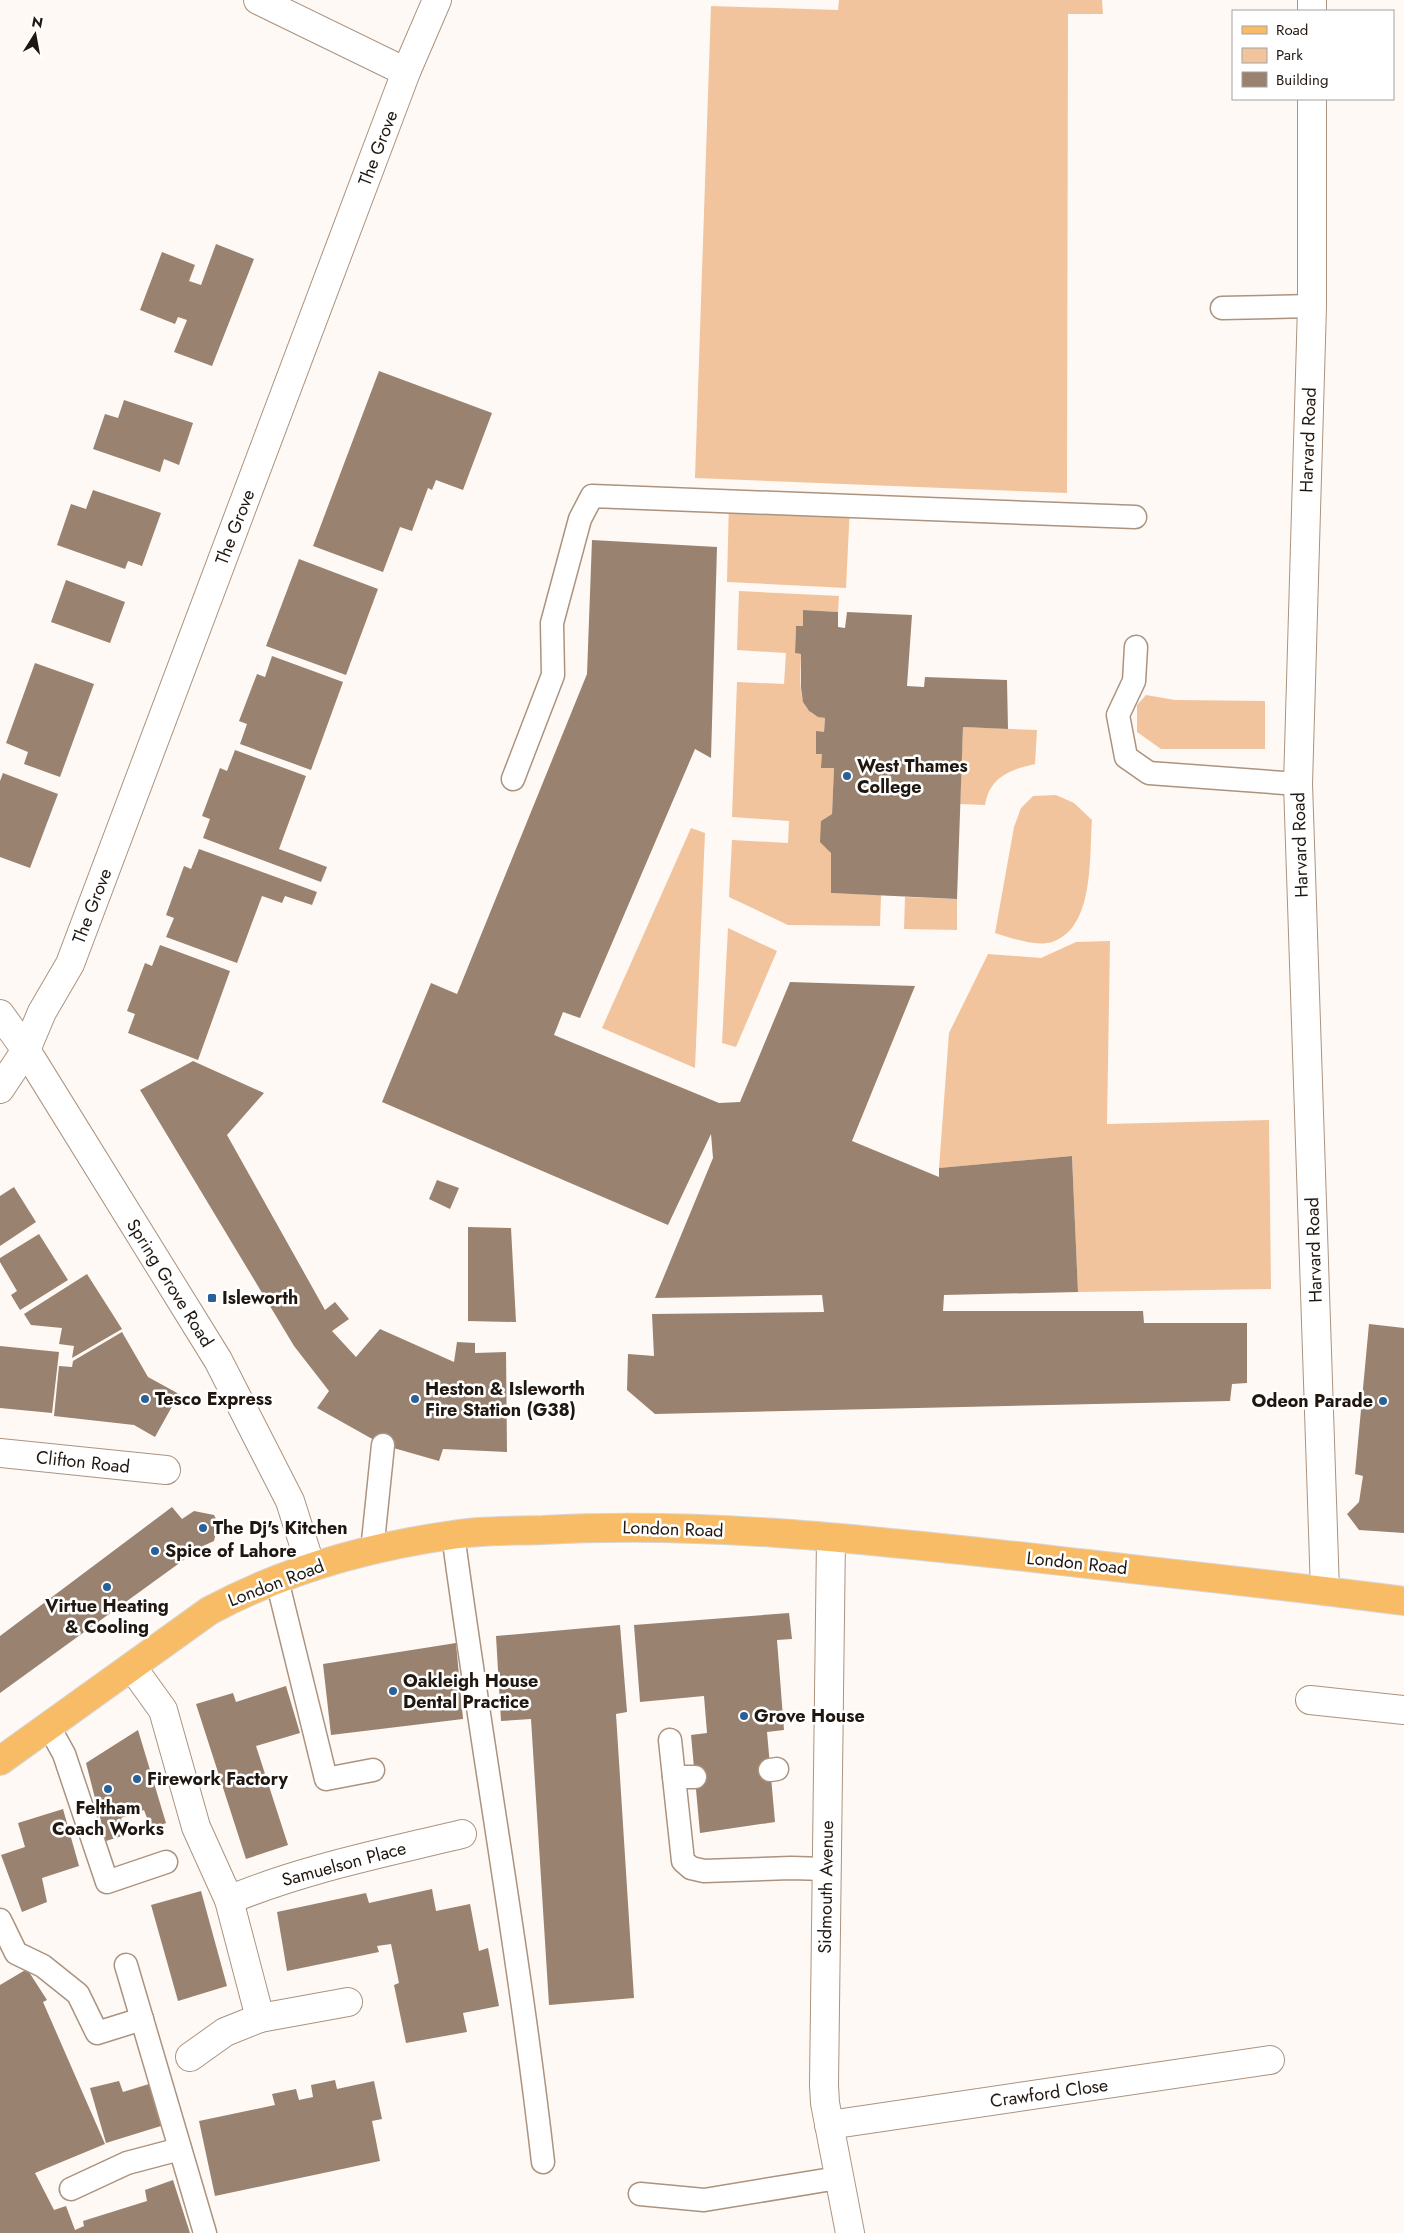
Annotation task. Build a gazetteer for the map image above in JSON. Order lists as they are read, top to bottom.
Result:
{
  "streets": {
    "main road": ["London Road"],
    "street": [
      "The Grove",
      "Harvard Road",
      "Spring Grove Road",
      "Clifton Road",
      "Samuelson Place",
      "Sidmouth Avenue",
      "Crawford Close"
    ]
  },
  "crossings": [
    ["The Grove", "Spring Grove Road"],
    ["Harvard Road", "London Road"],
    ["Spring Grove Road", "London Road"],
    ["London Road", "Sidmouth Avenue"],
    ["Sidmouth Avenue", "Crawford Close"]
  ],
  "places": {
    "other": [
      "West Thames College",
      "Tesco Express",
      "Heston & Isleworth Fire Station (G38)",
      "Odeon Parade",
      "The Dj's Kitchen",
      "Spice of Lahore",
      "Virtue Heating & Cooling",
      "Oakleigh House Dental Practice",
      "Grove House",
      "Firework Factory",
      "Feltham Coach Works"
    ],
    "transit": ["Isleworth"]
  },
  "legend": ["Road", "Park", "Building"],
  "north": "top"
}
